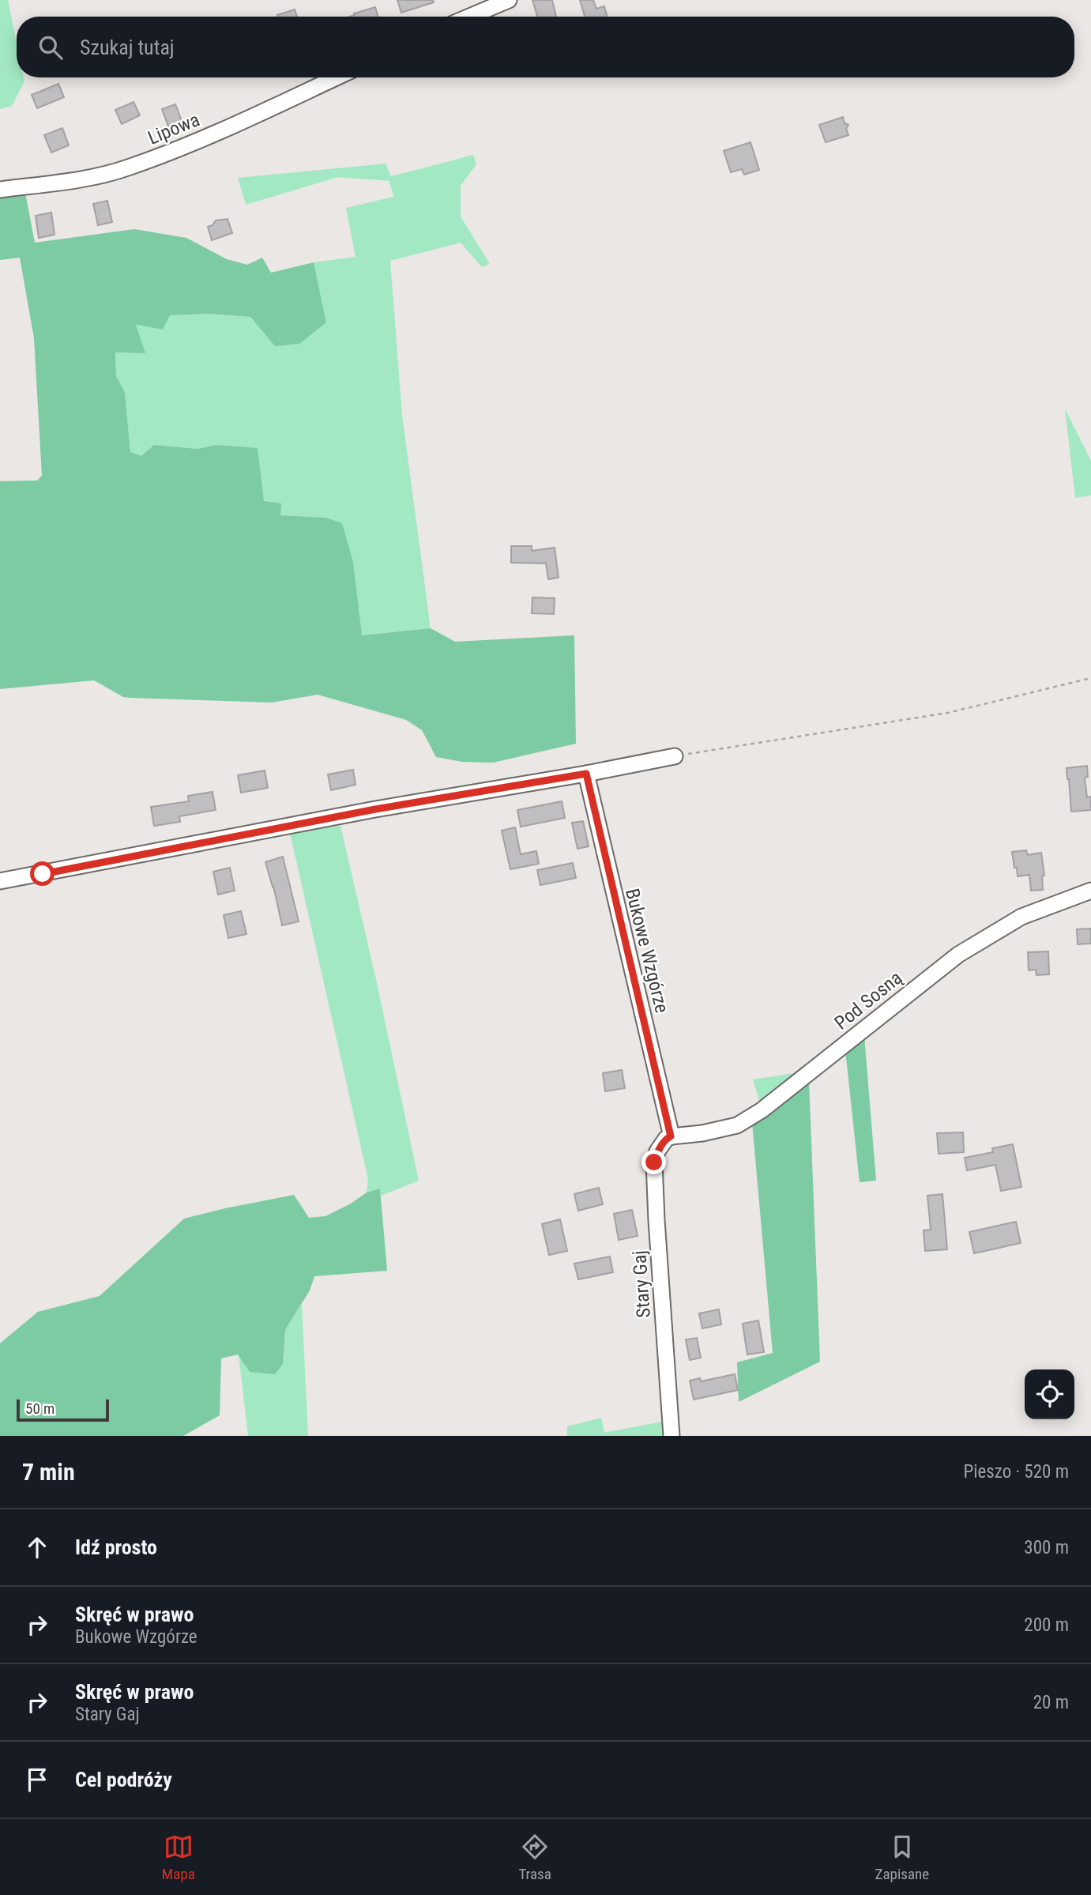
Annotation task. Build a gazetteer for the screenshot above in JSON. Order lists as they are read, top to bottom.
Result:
{
  "streets": {
    "street": [
      "Lipowa",
      "Bukowe Wzgórze",
      "Pod Sosną",
      "Stary Gaj"
    ]
  },
  "crossings": [
    ["Bukowe Wzgórze", "Pod Sosną"],
    ["Bukowe Wzgórze", "Stary Gaj"],
    ["Pod Sosną", "Stary Gaj"]
  ],
  "scale_bar": "50 m",
  "page": {
    "search": "Szukaj tutaj",
    "scale": "50 m",
    "heading": ["7 min", "Pieszo · 520 m"],
    "list": [
      ["Idź prosto", "300 m"],
      ["Skręć w prawo", "Bukowe Wzgórze", "200 m"],
      ["Skręć w prawo", "Stary Gaj", "20 m"],
      "Cel podróży"
    ],
    "nav": ["Mapa", "Trasa", "Zapisane"]
  }
}
